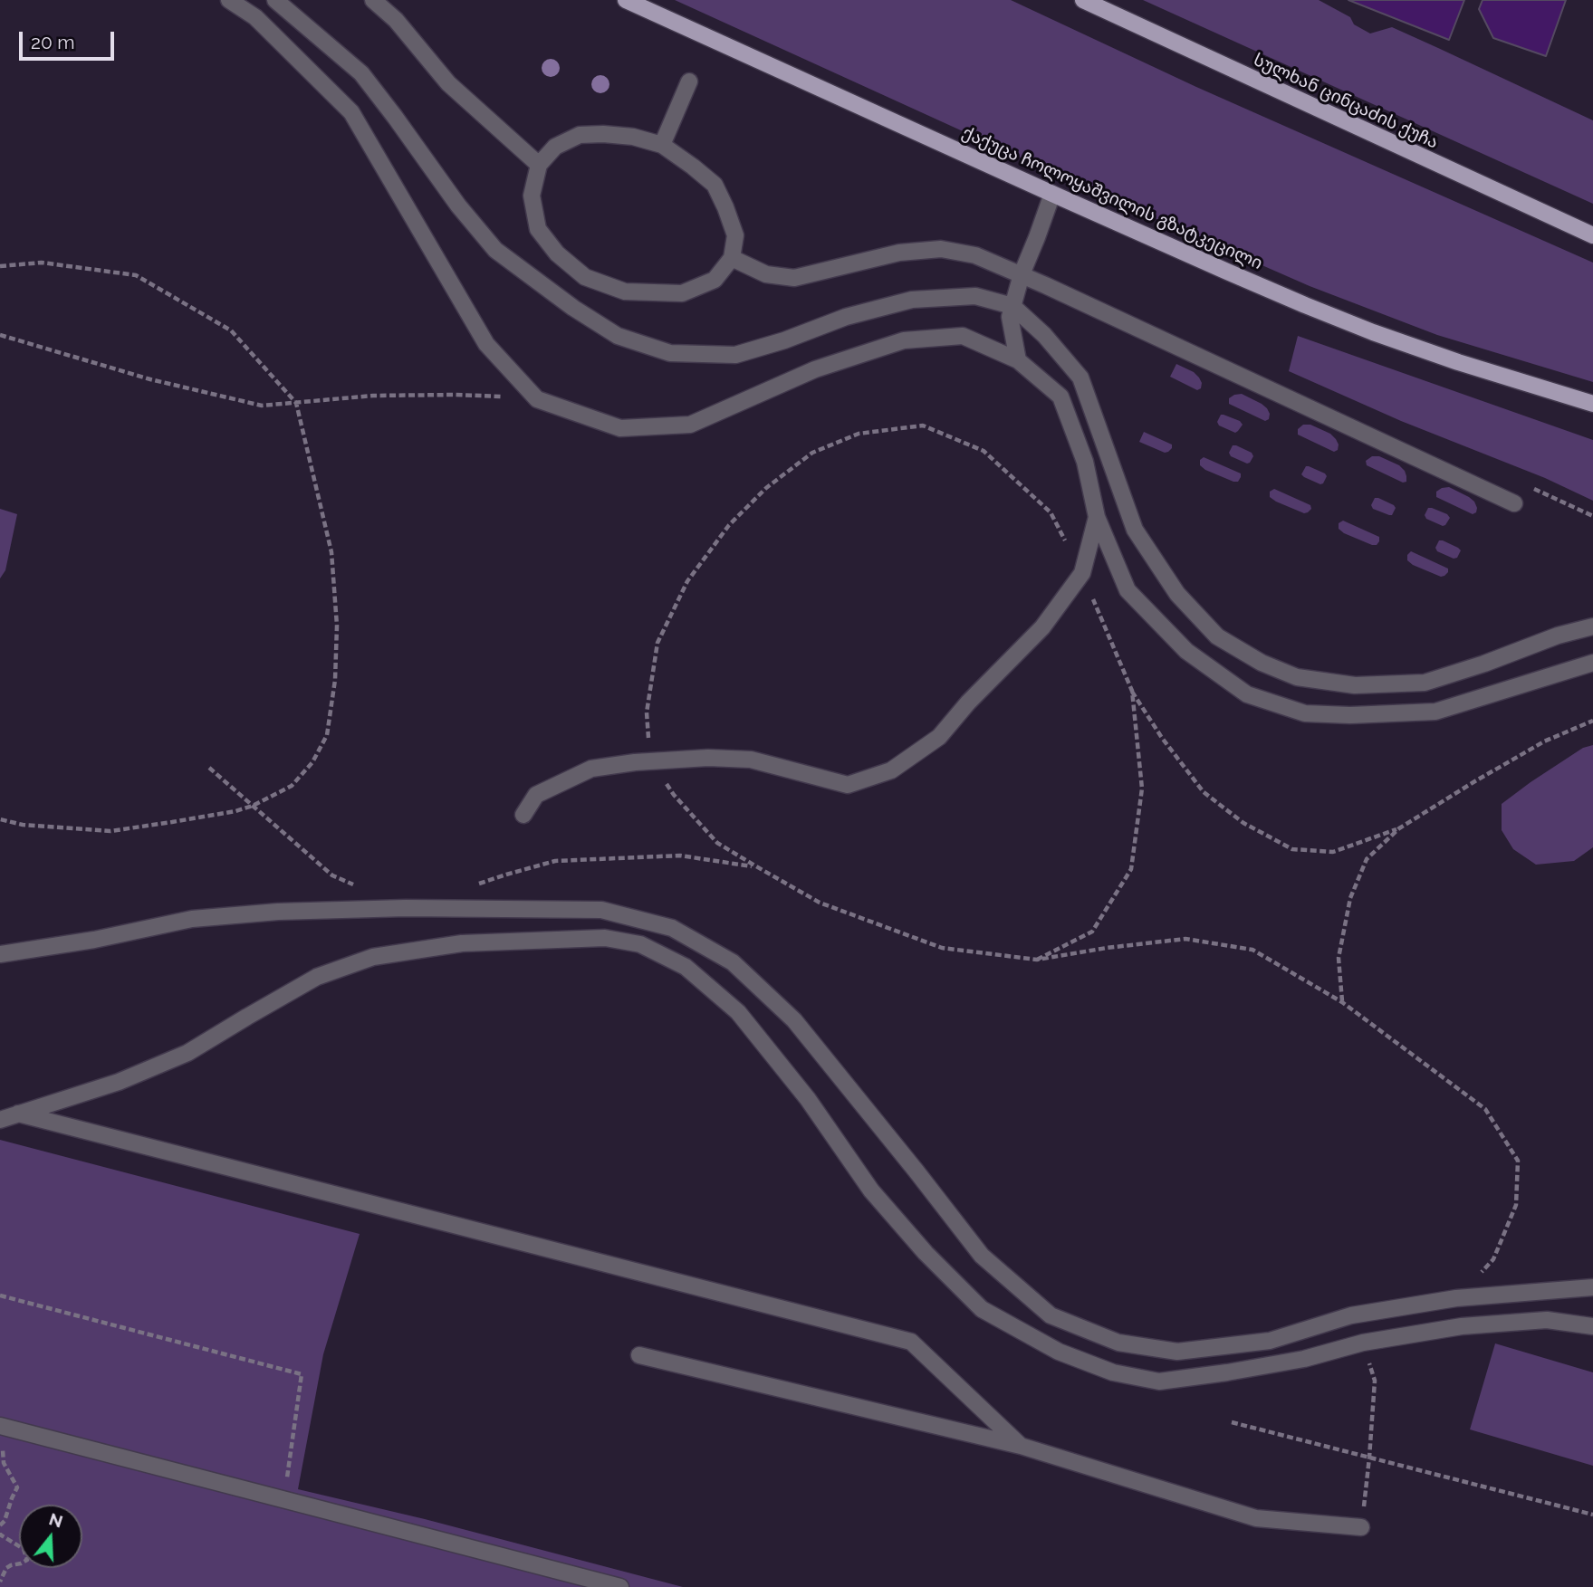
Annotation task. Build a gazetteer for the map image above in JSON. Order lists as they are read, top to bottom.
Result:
{
  "streets": {
    "main road": ["სულხან ცინცაძის ქუჩა", "ქაქუცა ჩოლოყაშვილის გზატკეცილი"]
  },
  "scale_bar": "20 m",
  "north": "top"
}
